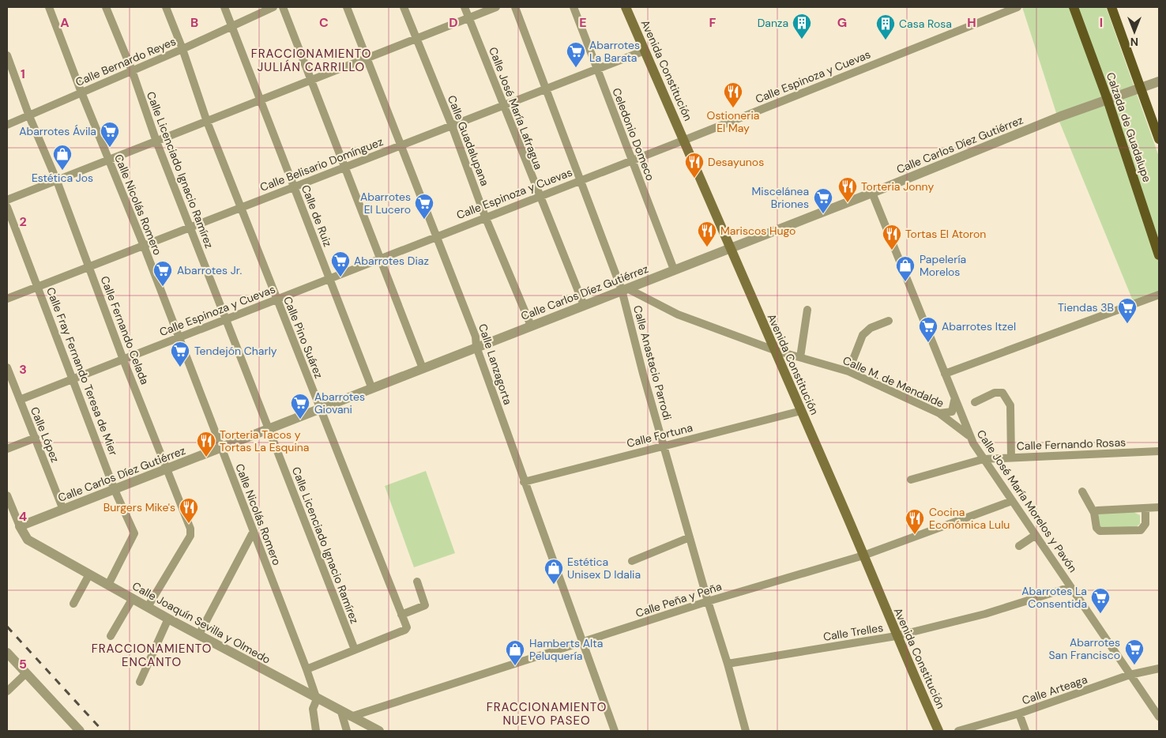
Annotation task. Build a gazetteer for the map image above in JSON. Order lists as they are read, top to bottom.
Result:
{
  "streets": {
    "main road": ["Avenida Constitución", "Calzada de Guadalupe"],
    "street": [
      "Calle Bernardo Reyes",
      "Calle Espinoza y Cuevas",
      "Calle José María Lafragua",
      "Celedonio Domeco",
      "Calle Guadalupana",
      "Calle Carlos Díez Gutiérrez",
      "Calle Belisario Domínguez",
      "Calle Licenciado Ignacio Ramírez",
      "Calle Nicolás Romero",
      "Calle de Ruiz",
      "Calle Fernando Celada",
      "Calle Pino Suárez",
      "Calle Anastacio Parrodi",
      "Calle Lanzagorta",
      "Calle Fray Fernando Teresa de Mier",
      "Calle M. de Mendalde",
      "Calle López",
      "Calle Fortuna",
      "Calle Fernando Rosas",
      "Calle José María Morelos y Pavón",
      "Calle Peña y Peña",
      "Calle Joaquín Sevilla y Olmedo",
      "Calle Trelles",
      "Calle Arteaga"
    ]
  },
  "crossings": [
    ["Calle Bernardo Reyes", "Calle Licenciado Ignacio Ramírez"],
    ["Calle Bernardo Reyes", "Calle Nicolás Romero"],
    ["Calle Bernardo Reyes", "Calle de Ruiz"],
    ["Calle Bernardo Reyes", "Calle Fernando Celada"],
    ["Calle Bernardo Reyes", "Calle Pino Suárez"],
    ["Avenida Constitución", "Calle Espinoza y Cuevas"],
    ["Avenida Constitución", "Calle Carlos Díez Gutiérrez"],
    ["Avenida Constitución", "Calle Belisario Domínguez"],
    ["Avenida Constitución", "Calle M. de Mendalde"],
    ["Avenida Constitución", "Calle Fortuna"],
    ["Avenida Constitución", "Calle Peña y Peña"],
    ["Avenida Constitución", "Calle Trelles"],
    ["Calle Espinoza y Cuevas", "Calle José María Lafragua"],
    ["Calle Espinoza y Cuevas", "Celedonio Domeco"],
    ["Calle Espinoza y Cuevas", "Calle Guadalupana"],
    ["Calle Espinoza y Cuevas", "Calle Licenciado Ignacio Ramírez"],
    ["Calle Espinoza y Cuevas", "Calle Nicolás Romero"],
    ["Calle Espinoza y Cuevas", "Calle de Ruiz"],
    ["Calle Espinoza y Cuevas", "Calle Fernando Celada"],
    ["Calle Espinoza y Cuevas", "Calle Pino Suárez"],
    ["Calle Espinoza y Cuevas", "Calle Anastacio Parrodi"],
    ["Calle Espinoza y Cuevas", "Calle Lanzagorta"],
    ["Calle Espinoza y Cuevas", "Calle Fray Fernando Teresa de Mier"],
    ["Calle Espinoza y Cuevas", "Calle López"],
    ["Calle José María Lafragua", "Calle Carlos Díez Gutiérrez"],
    ["Calle José María Lafragua", "Calle Belisario Domínguez"],
    ["Calzada de Guadalupe", "Calle Carlos Díez Gutiérrez"],
    ["Celedonio Domeco", "Calle Carlos Díez Gutiérrez"],
    ["Celedonio Domeco", "Calle Belisario Domínguez"],
    ["Calle Guadalupana", "Calle Carlos Díez Gutiérrez"],
    ["Calle Guadalupana", "Calle Belisario Domínguez"],
    ["Calle Carlos Díez Gutiérrez", "Calle Licenciado Ignacio Ramírez"],
    ["Calle Carlos Díez Gutiérrez", "Calle Nicolás Romero"],
    ["Calle Carlos Díez Gutiérrez", "Calle de Ruiz"],
    ["Calle Carlos Díez Gutiérrez", "Calle Fernando Celada"],
    ["Calle Carlos Díez Gutiérrez", "Calle Pino Suárez"],
    ["Calle Carlos Díez Gutiérrez", "Calle Anastacio Parrodi"],
    ["Calle Carlos Díez Gutiérrez", "Calle Lanzagorta"],
    ["Calle Carlos Díez Gutiérrez", "Calle Fray Fernando Teresa de Mier"],
    ["Calle Carlos Díez Gutiérrez", "Calle M. de Mendalde"],
    ["Calle Carlos Díez Gutiérrez", "Calle López"],
    ["Calle Carlos Díez Gutiérrez", "Calle José María Morelos y Pavón"],
    ["Calle Carlos Díez Gutiérrez", "Calle Joaquín Sevilla y Olmedo"],
    ["Calle Belisario Domínguez", "Calle Licenciado Ignacio Ramírez"],
    ["Calle Belisario Domínguez", "Calle Nicolás Romero"],
    ["Calle Belisario Domínguez", "Calle de Ruiz"],
    ["Calle Belisario Domínguez", "Calle Fernando Celada"],
    ["Calle Belisario Domínguez", "Calle Pino Suárez"],
    ["Calle Belisario Domínguez", "Calle Anastacio Parrodi"],
    ["Calle Belisario Domínguez", "Calle Lanzagorta"],
    ["Calle Belisario Domínguez", "Calle Fray Fernando Teresa de Mier"],
    ["Calle Licenciado Ignacio Ramírez", "Calle Pino Suárez"],
    ["Calle Nicolás Romero", "Calle Joaquín Sevilla y Olmedo"],
    ["Calle Fernando Celada", "Calle Joaquín Sevilla y Olmedo"],
    ["Calle Anastacio Parrodi", "Calle M. de Mendalde"],
    ["Calle Anastacio Parrodi", "Calle Fortuna"],
    ["Calle Anastacio Parrodi", "Calle Peña y Peña"],
    ["Calle Anastacio Parrodi", "Calle Trelles"],
    ["Calle Lanzagorta", "Calle Fortuna"],
    ["Calle Lanzagorta", "Calle Peña y Peña"],
    ["Calle Fray Fernando Teresa de Mier", "Calle Joaquín Sevilla y Olmedo"],
    ["Calle M. de Mendalde", "Calle José María Morelos y Pavón"],
    ["Calle Fernando Rosas", "Calle José María Morelos y Pavón"],
    ["Calle José María Morelos y Pavón", "Calle Peña y Peña"],
    ["Calle José María Morelos y Pavón", "Calle Trelles"],
    ["Calle José María Morelos y Pavón", "Calle Arteaga"],
    ["Calle Peña y Peña", "Calle Joaquín Sevilla y Olmedo"]
  ],
  "districts": ["FRACCIONAMIENTO JULIÁN CARRILLO", "FRACCIONAMIENTO ENCANTO", "FRACCIONAMIENTO NUEVO PASEO"],
  "places": {
    "building": ["Danza", "Casa Rosa"],
    "supermarket": [
      "Abarrotes La Barata",
      "Abarrotes Ávila",
      "Miscelánea Briones",
      "Abarrotes El Lucero",
      "Abarrotes Diaz",
      "Abarrotes Jr.",
      "Tiendas 3B",
      "Abarrotes Itzel",
      "Tendejón Charly",
      "Abarrotes Giovani",
      "Abarrotes La Consentida",
      "Abarrotes San Francisco"
    ],
    "restaurant": [
      "Ostioneria El May",
      "Desayunos",
      "Torteria Jonny",
      "Mariscos Hugo",
      "Tortas El Atoron",
      "Torteria Tacos y Tortas La Esquina",
      "Burgers Mike's",
      "Cocina Económica Lulu"
    ],
    "shop": [
      "Estética Jos",
      "Papelería Morelos",
      "Estética Unisex D Idalia",
      "Hamberts Alta Peluquería"
    ]
  },
  "north": "bottom",
  "grid": {
    "columns": [
      "A",
      "B",
      "C",
      "D",
      "E",
      "F",
      "G",
      "H",
      "I"
    ],
    "rows": [
      "1",
      "2",
      "3",
      "4",
      "5"
    ]
  }
}
